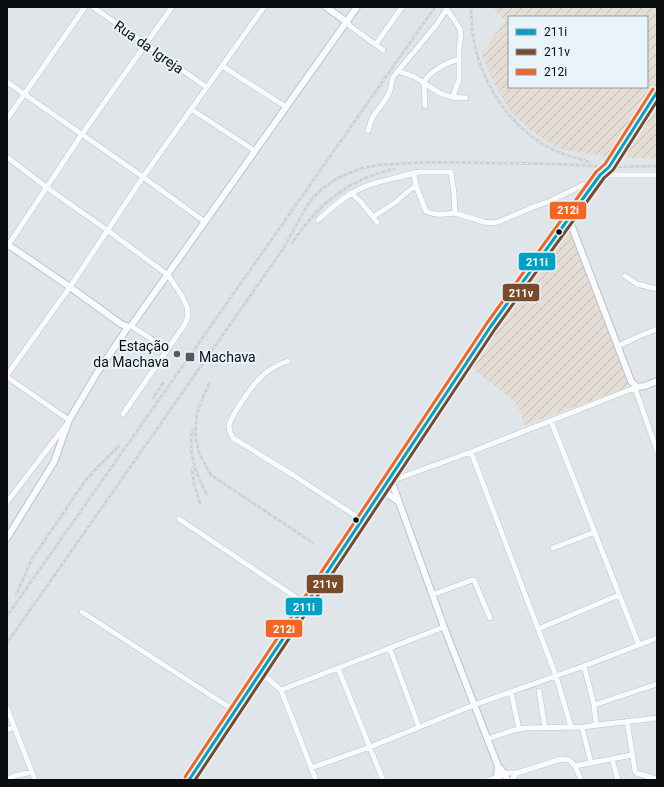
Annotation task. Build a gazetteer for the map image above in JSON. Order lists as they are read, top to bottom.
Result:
{
  "streets": {
    "street": ["Rua da Igreja"]
  },
  "places": {
    "other": ["Estação da Machava"],
    "transit": ["Machava"]
  },
  "lines": ["transit line 212i", "transit line 211i", "transit line 211v"],
  "legend": ["211i", "211v", "212i"]
}
